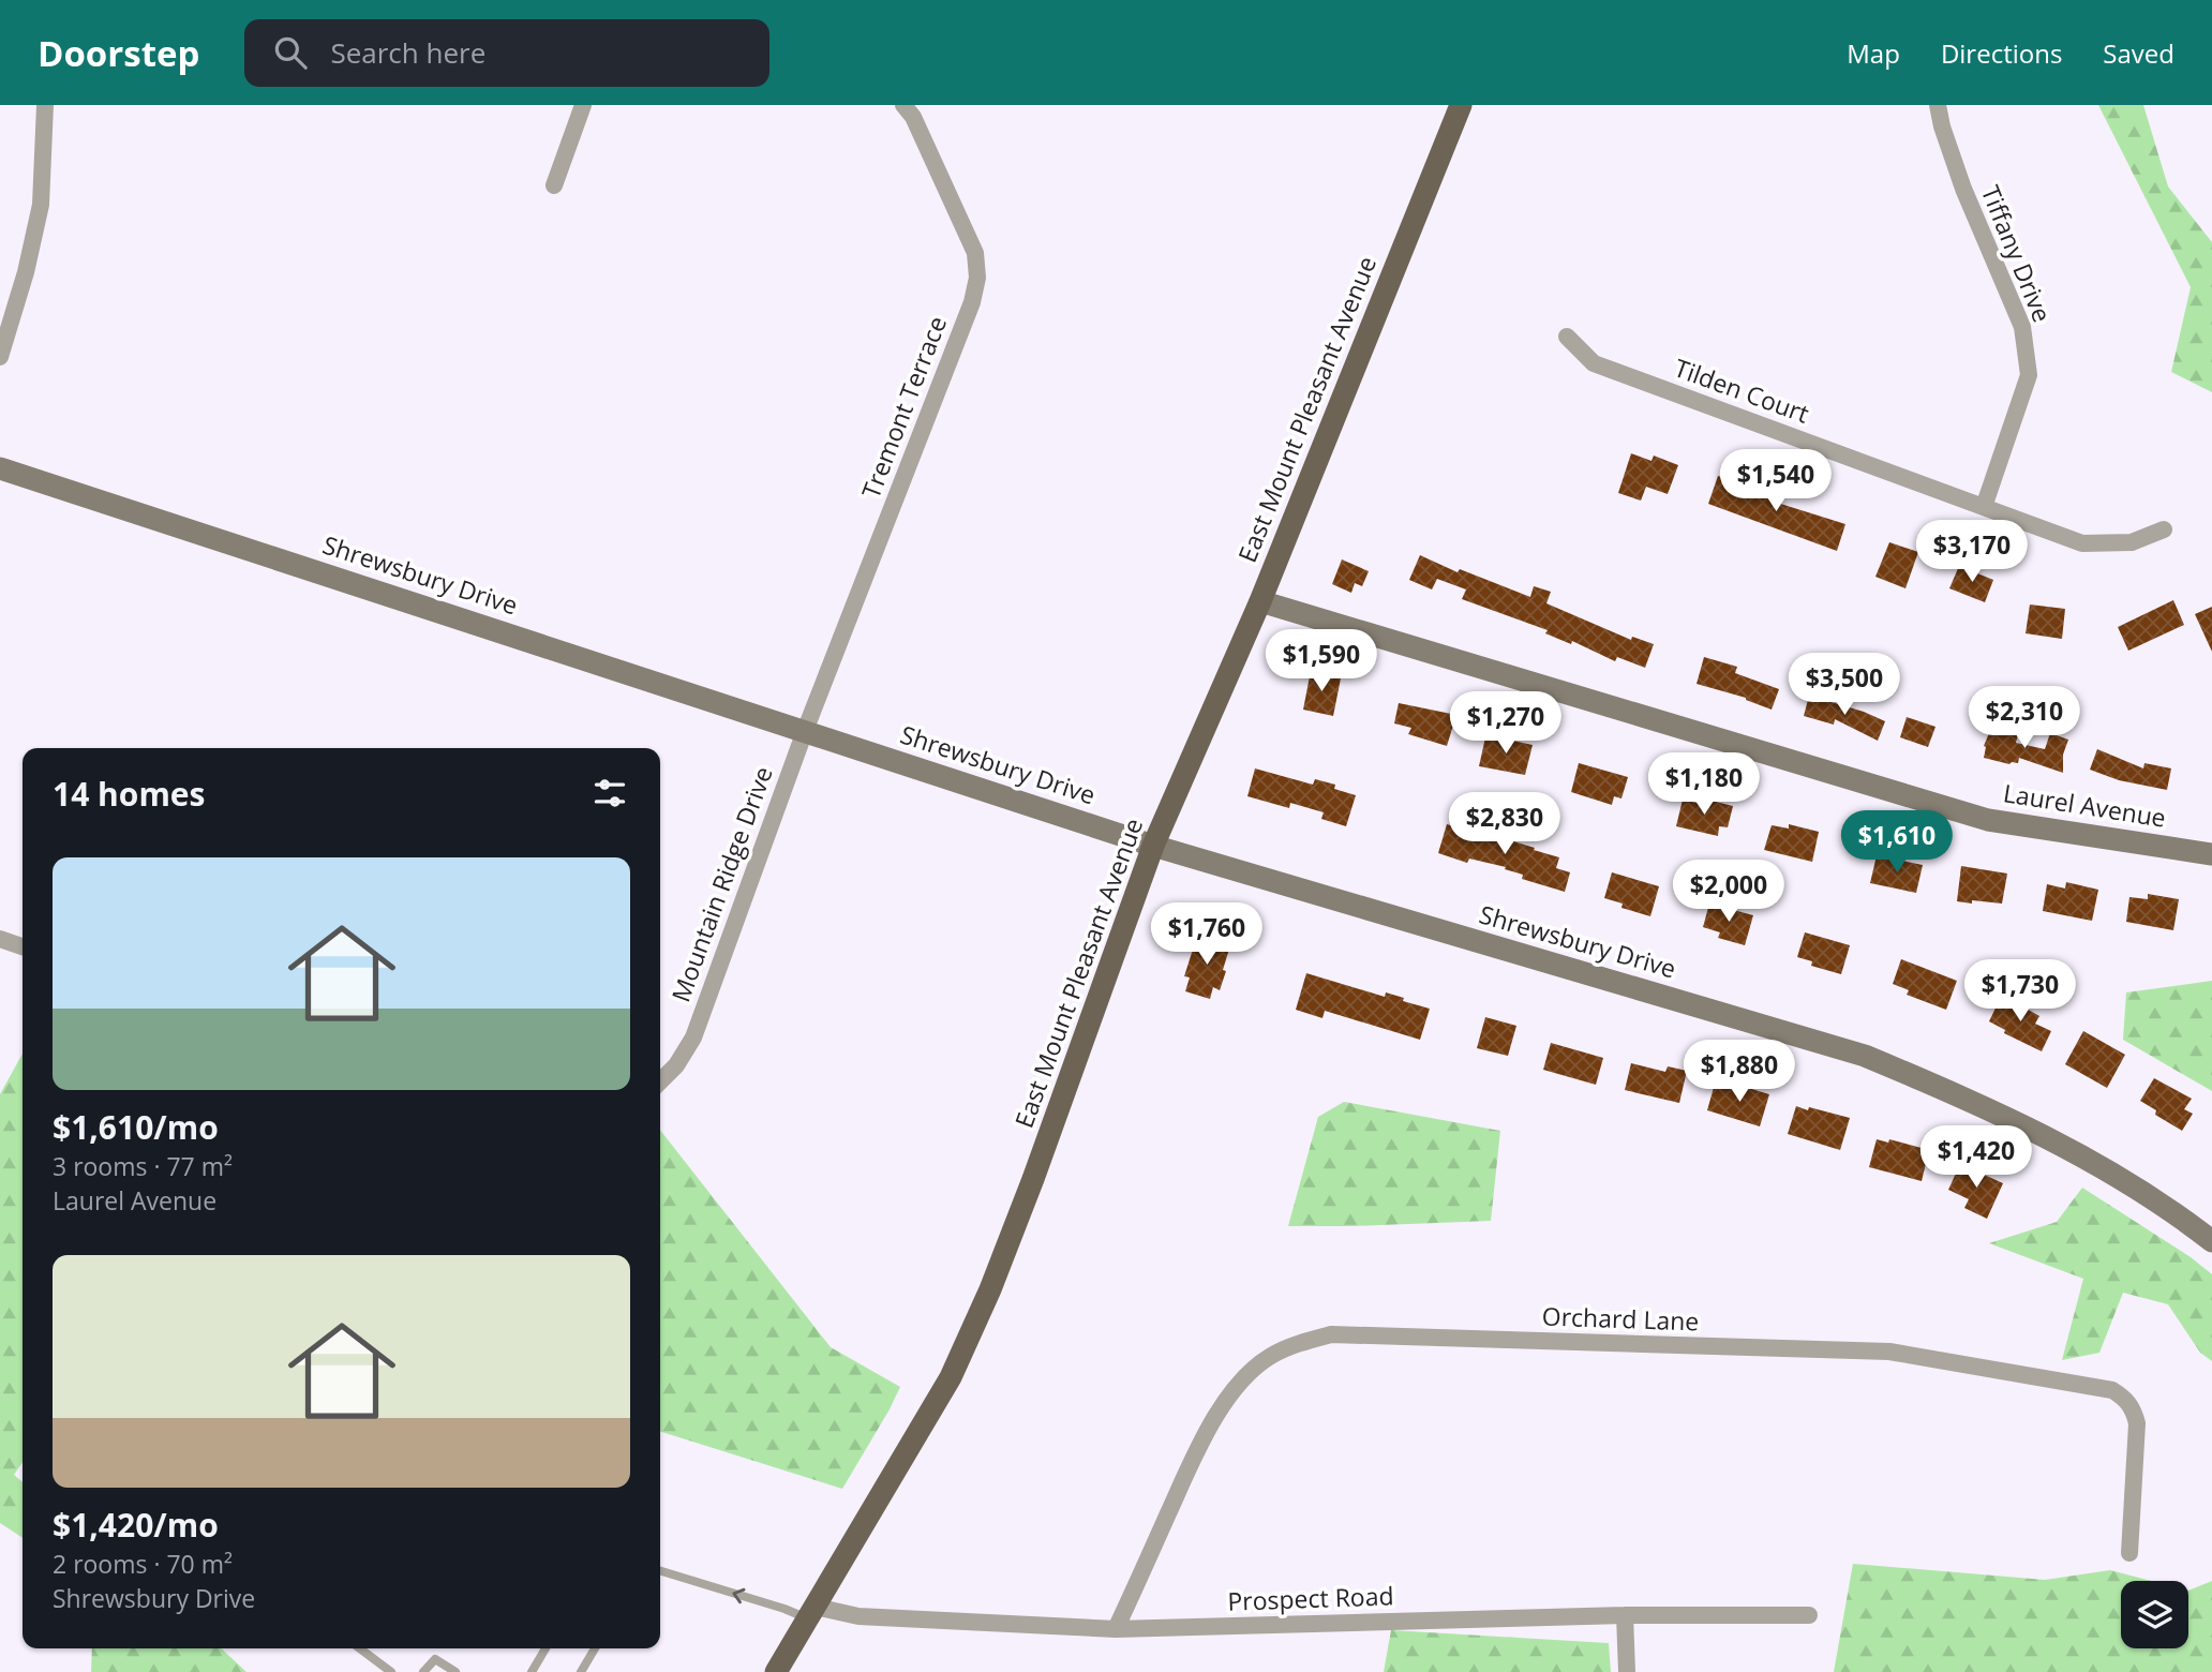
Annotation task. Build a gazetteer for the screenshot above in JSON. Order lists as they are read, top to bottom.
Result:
{
  "streets": {
    "main road": ["East Mount Pleasant Avenue", "Shrewsbury Drive", "Laurel Avenue"],
    "street": [
      "Tiffany Drive",
      "Tilden Court",
      "Tremont Terrace",
      "Mountain Ridge Drive",
      "Orchard Lane",
      "Prospect Road"
    ]
  },
  "crossings": [
    ["Tiffany Drive", "Tilden Court"],
    ["Tremont Terrace", "Shrewsbury Drive"],
    ["Tremont Terrace", "Mountain Ridge Drive"],
    ["East Mount Pleasant Avenue", "Shrewsbury Drive"],
    ["East Mount Pleasant Avenue", "Laurel Avenue"],
    ["East Mount Pleasant Avenue", "Prospect Road"],
    ["Shrewsbury Drive", "Mountain Ridge Drive"],
    ["Orchard Lane", "Prospect Road"]
  ],
  "page": {
    "header": "Doorstep",
    "search": "Search here",
    "nav": ["Map", "Directions", "Saved"],
    "price": [
      "$1,540",
      "$3,170",
      "$1,590",
      "$3,500",
      "$2,310",
      "$1,270",
      "$1,180",
      "$2,830",
      "$1,610",
      "$2,000",
      "$1,760",
      "$1,730",
      "$1,880",
      "$1,420"
    ],
    "heading": "14 homes",
    "list": [
      {
        "name": "$1,610/mo",
        "note": "3 rooms · 77 m² · Laurel Avenue"
      },
      {
        "name": "$1,420/mo",
        "note": "2 rooms · 70 m² · Shrewsbury Drive"
      }
    ]
  }
}
